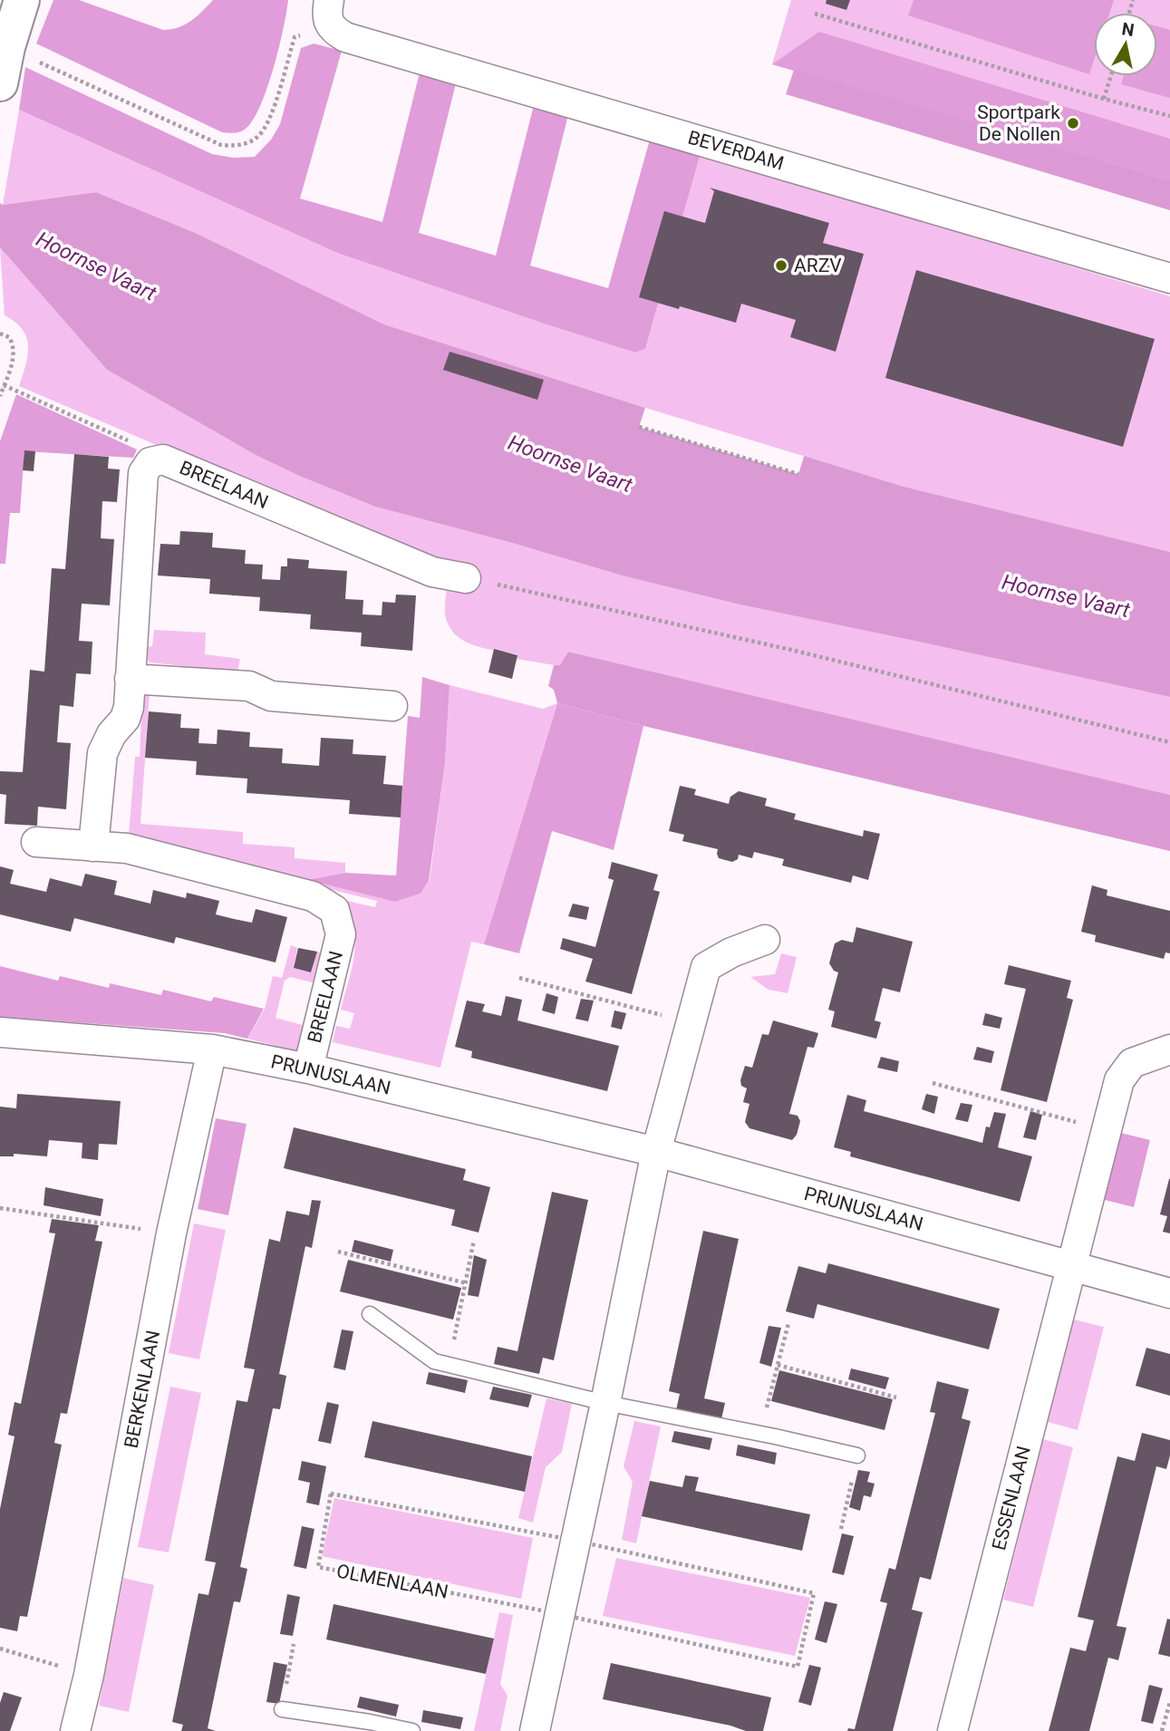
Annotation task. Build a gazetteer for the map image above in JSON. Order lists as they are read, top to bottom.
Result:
{
  "streets": {
    "street": [
      "BEVERDAM",
      "BREELAAN",
      "PRUNUSLAAN",
      "BERKENLAAN",
      "ESSENLAAN"
    ],
    "path": ["OLMENLAAN"]
  },
  "crossings": [
    ["BREELAAN", "PRUNUSLAAN"],
    ["PRUNUSLAAN", "BERKENLAAN"],
    ["PRUNUSLAAN", "ESSENLAAN"]
  ],
  "water": ["Hoornse Vaart"],
  "places": ["Sportpark De Nollen", "ARZV"],
  "north": "top"
}
